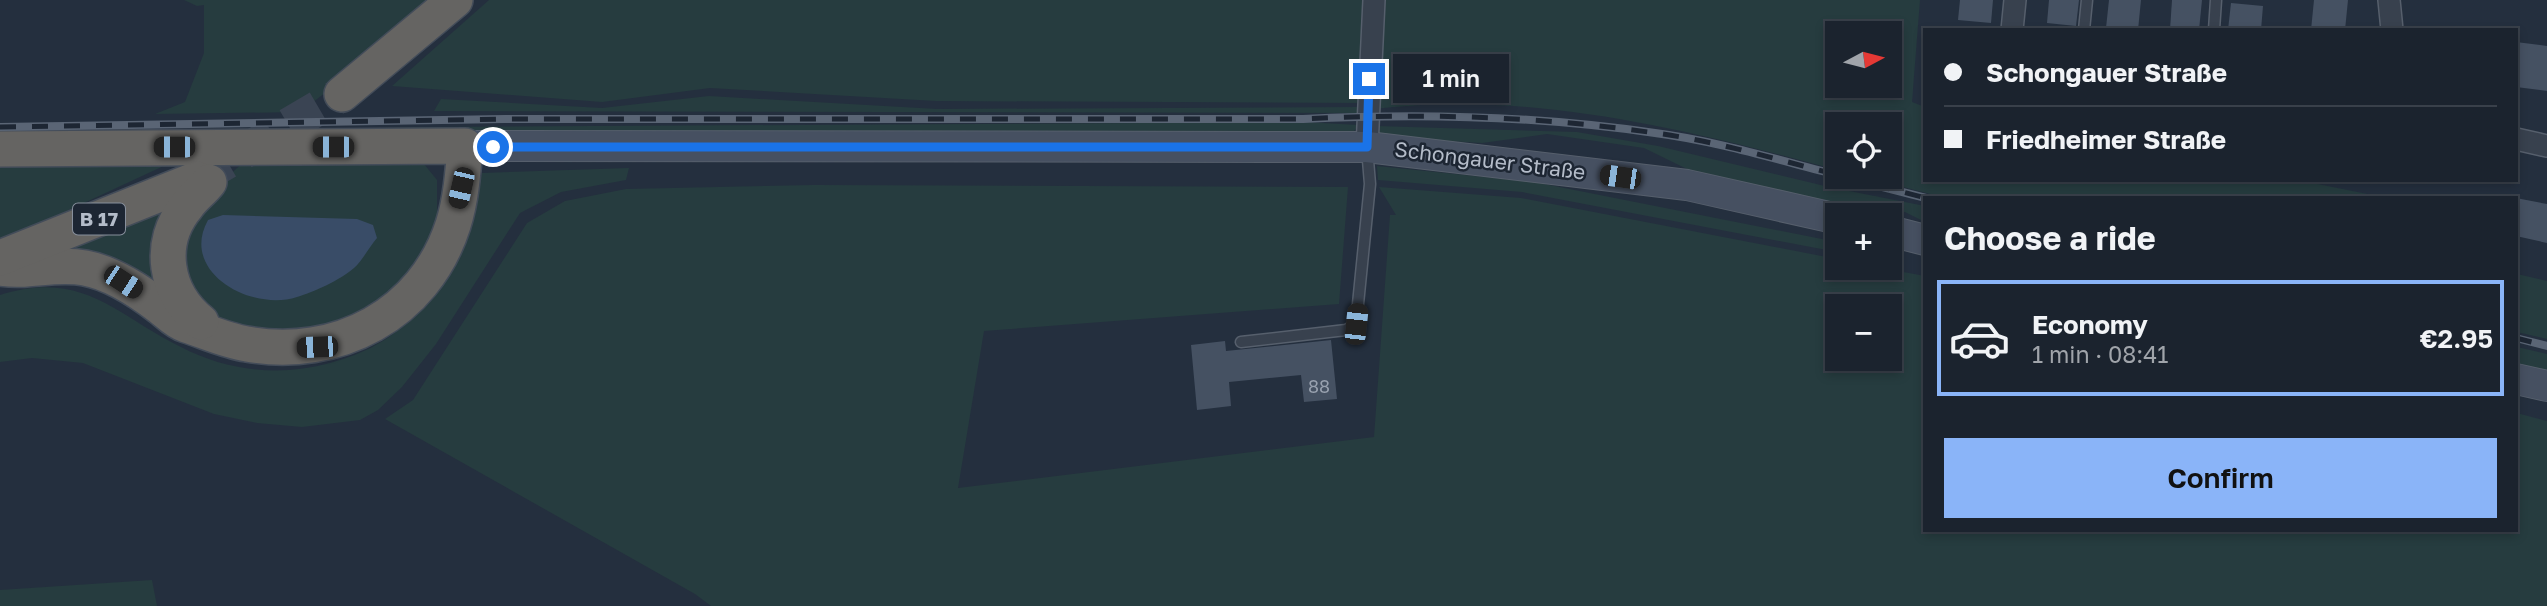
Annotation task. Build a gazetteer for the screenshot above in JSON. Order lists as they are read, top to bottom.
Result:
{
  "streets": {
    "highway": ["B 17"],
    "main road": ["Schongauer Straße"]
  },
  "house_numbers": ["88"],
  "north": "right",
  "page": {
    "map_buttons": ["+", "−"],
    "banner": ["Schongauer Straße", "Friedheimer Straße"],
    "bubble": "1 min",
    "heading": "Choose a ride",
    "list": [
      {
        "name": "Economy",
        "note": "1 min · 08:41",
        "value": "€2.95"
      }
    ],
    "buttons": "Confirm"
  }
}
